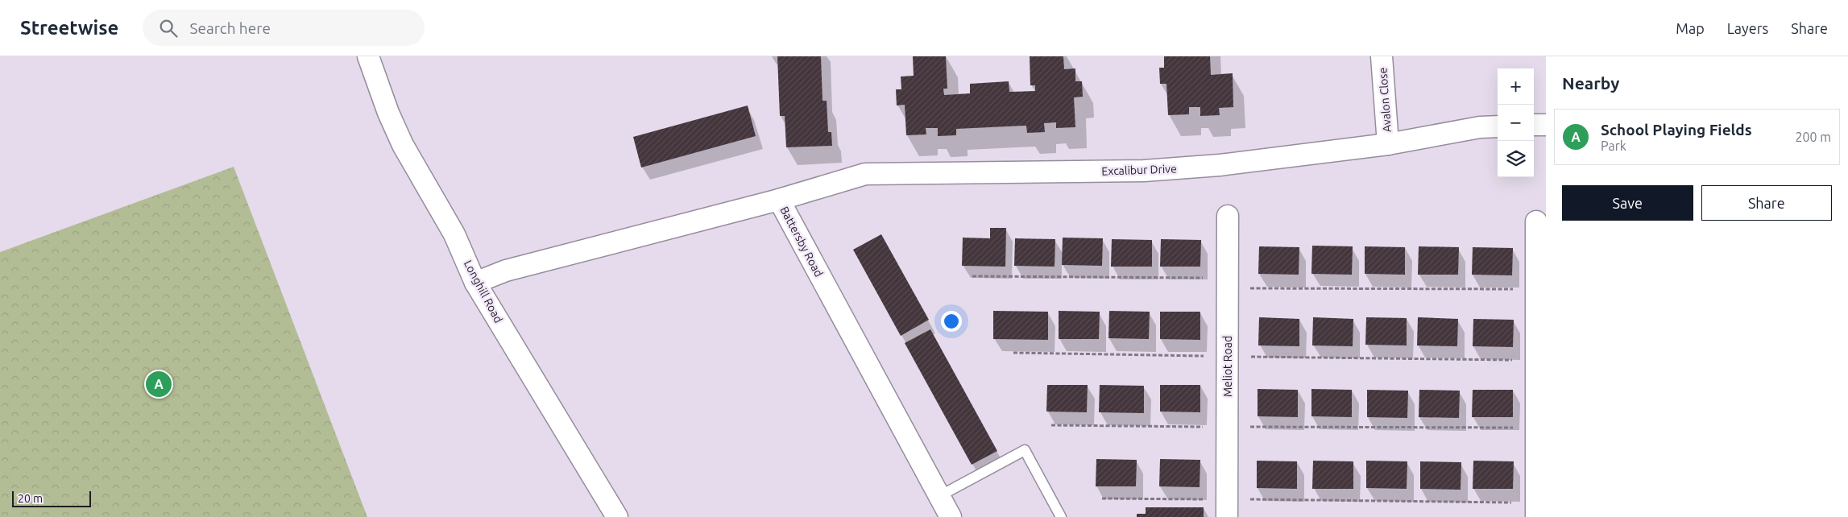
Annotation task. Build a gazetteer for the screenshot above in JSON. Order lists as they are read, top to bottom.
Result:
{
  "streets": {
    "street": [
      "Avalon Close",
      "Excalibur Drive",
      "Battersby Road",
      "Longhill Road",
      "Meliot Road"
    ]
  },
  "crossings": [
    ["Avalon Close", "Excalibur Drive"],
    ["Excalibur Drive", "Battersby Road"],
    ["Battersby Road", "Longhill Road"]
  ],
  "scale_bar": "20 m",
  "page": {
    "header": "Streetwise",
    "search": "Search here",
    "nav": ["Map", "Layers", "Share"],
    "heading": "Nearby",
    "map_buttons": ["+", "−"],
    "list": [
      {
        "mark": "A",
        "name": "School Playing Fields",
        "note": "Park",
        "value": "200 m"
      }
    ],
    "buttons": ["Save", "Share"],
    "pins": "A",
    "scale": "20 m"
  }
}
